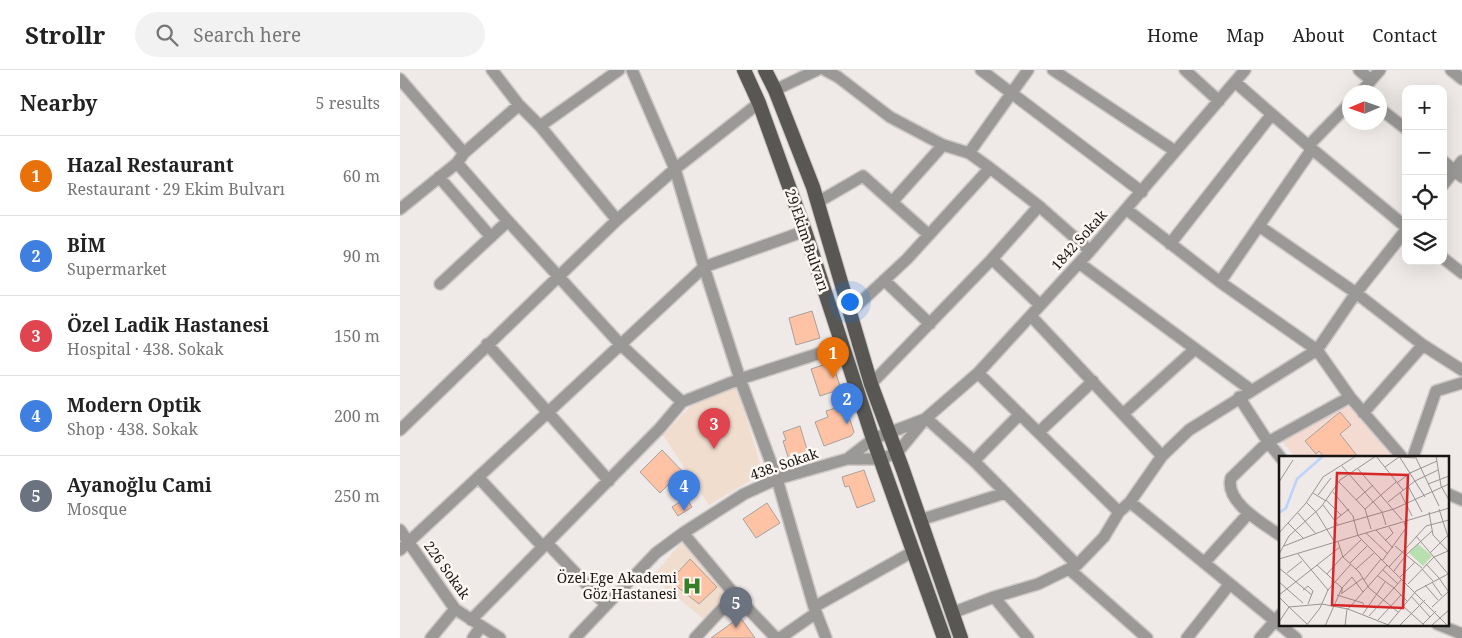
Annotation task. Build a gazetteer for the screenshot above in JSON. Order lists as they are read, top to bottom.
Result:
{
  "streets": {
    "main road": ["29 Ekim Bulvarı"],
    "street": ["1842 Sokak", "438. Sokak", "226 Sokak"]
  },
  "places": {
    "hospital": ["Özel Ege Akademi Göz Hastanesi"]
  },
  "north": "left",
  "page": {
    "header": "Strollr",
    "search": "Search here",
    "nav": [
      "Home",
      "Map",
      "About",
      "Contact"
    ],
    "heading": ["Nearby", "5 results"],
    "map_buttons": ["+", "−"],
    "list": [
      {
        "mark": "1",
        "name": "Hazal Restaurant",
        "note": "Restaurant · 29 Ekim Bulvarı",
        "value": "60 m"
      },
      {
        "mark": "2",
        "name": "BİM",
        "note": "Supermarket",
        "value": "90 m"
      },
      {
        "mark": "3",
        "name": "Özel Ladik Hastanesi",
        "note": "Hospital · 438. Sokak",
        "value": "150 m"
      },
      {
        "mark": "4",
        "name": "Modern Optik",
        "note": "Shop · 438. Sokak",
        "value": "200 m"
      },
      {
        "mark": "5",
        "name": "Ayanoğlu Cami",
        "note": "Mosque",
        "value": "250 m"
      }
    ],
    "pins": [
      "1",
      "2",
      "3",
      "4",
      "5"
    ]
  }
}
